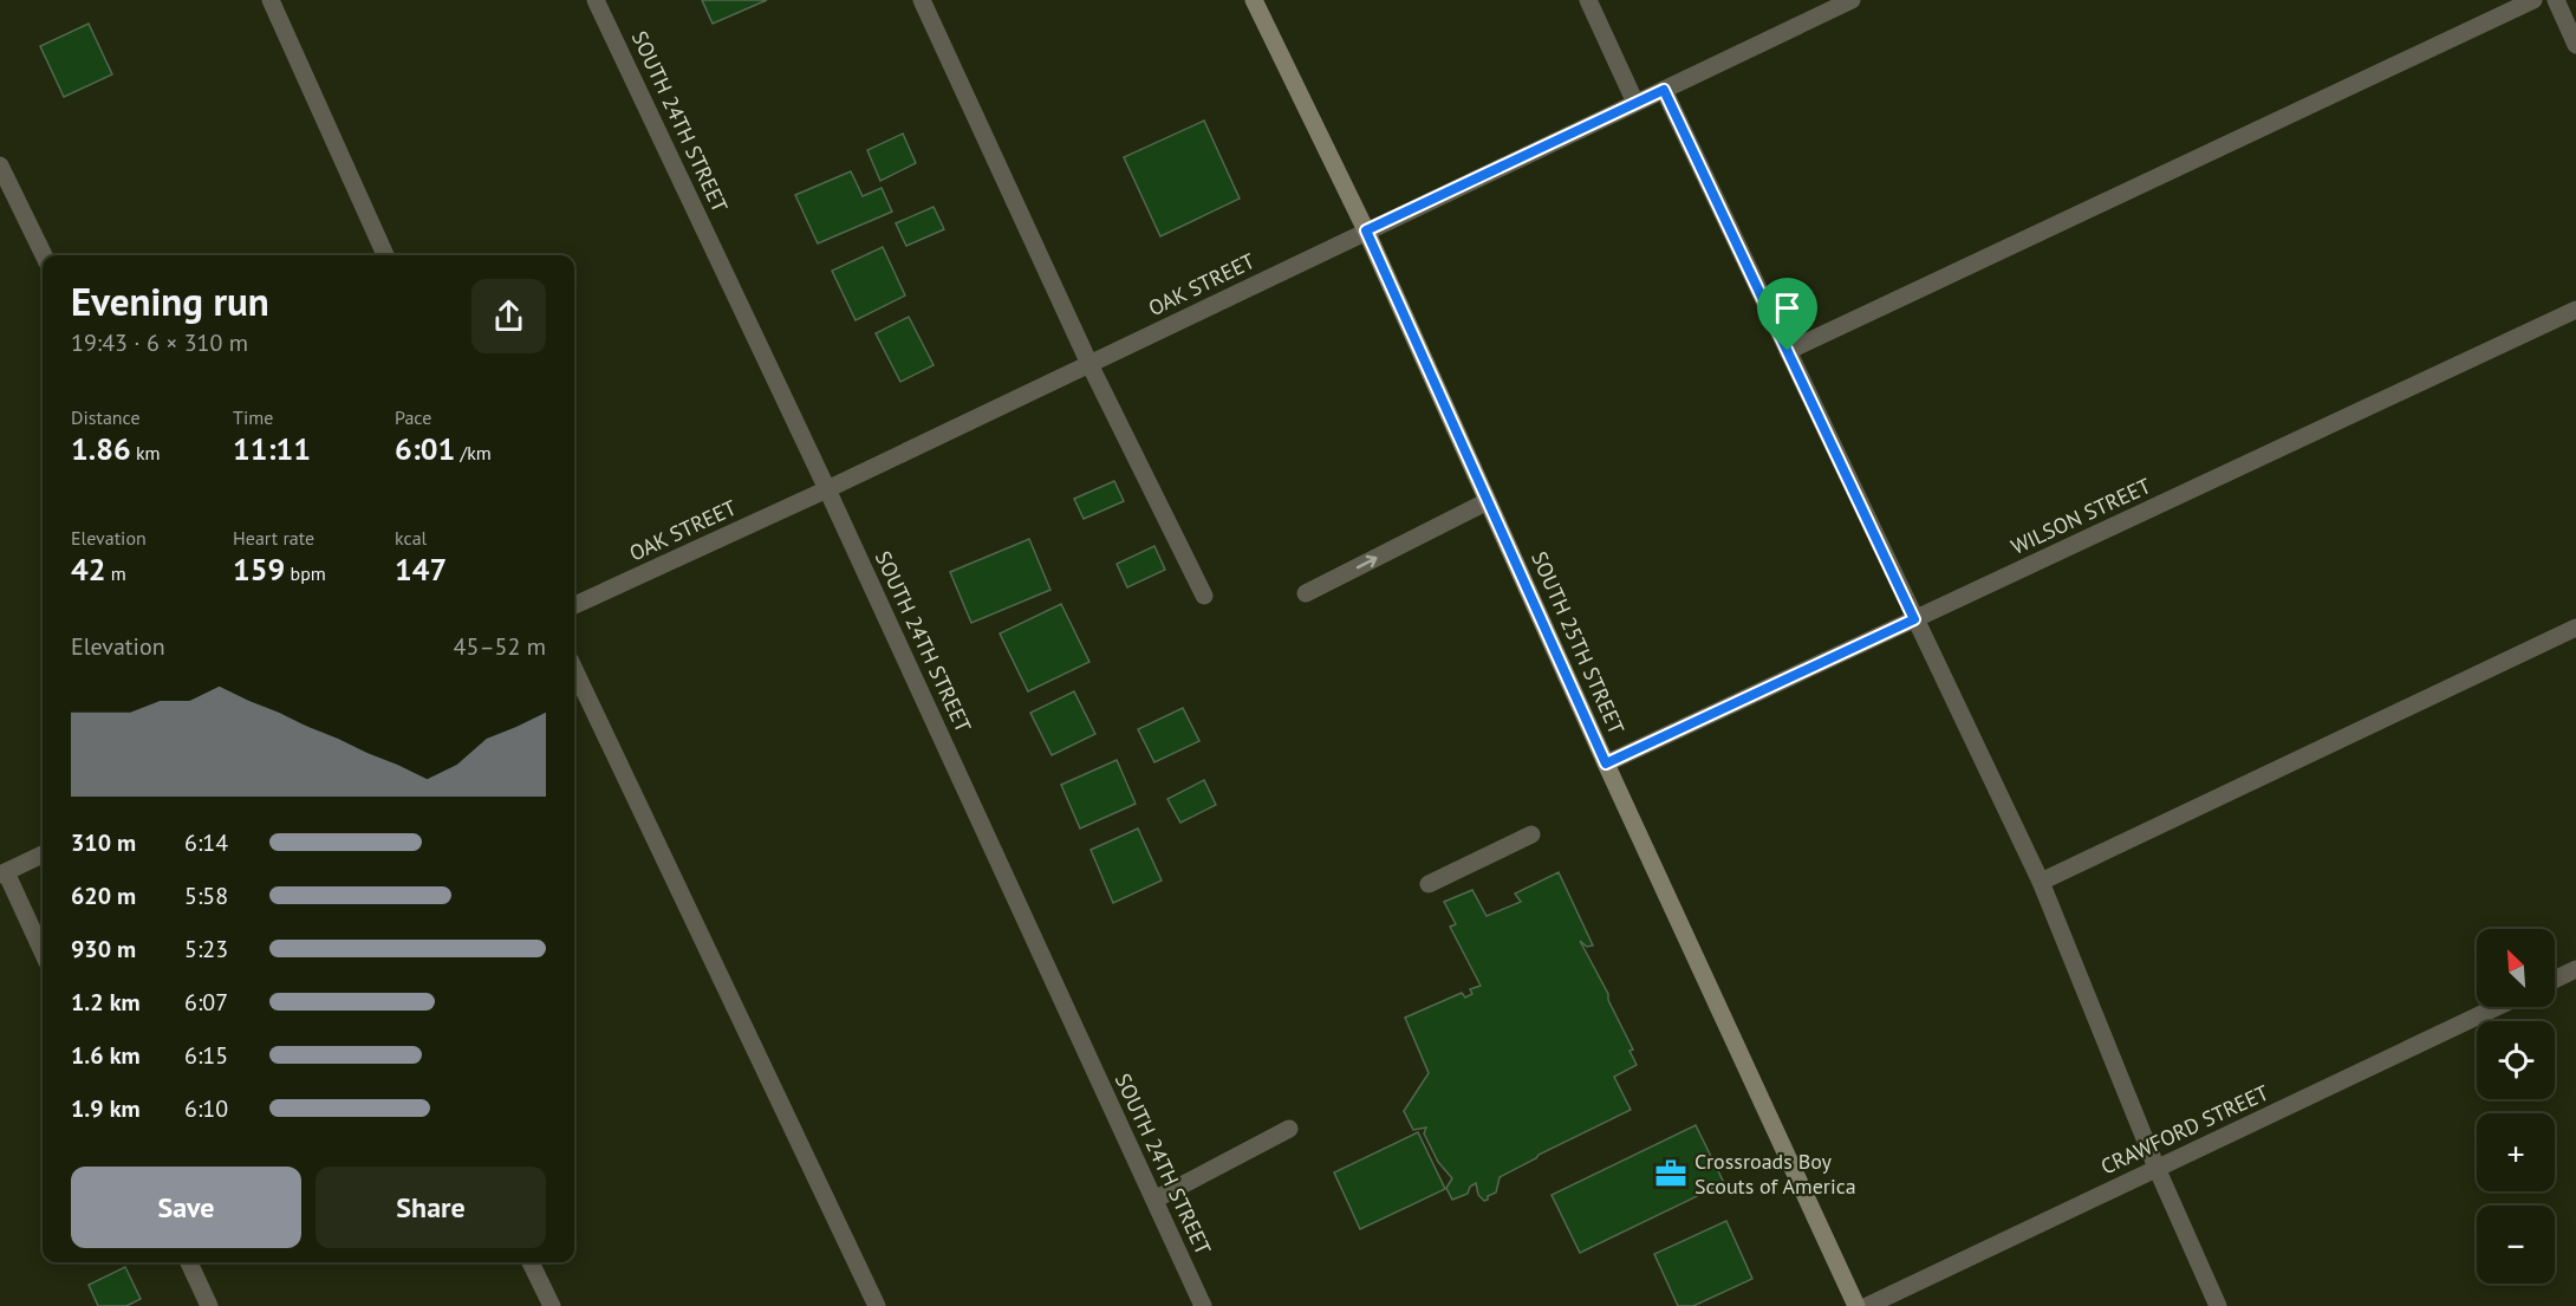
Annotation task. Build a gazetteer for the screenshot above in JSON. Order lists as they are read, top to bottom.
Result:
{
  "streets": {
    "main road": ["SOUTH 25TH STREET"],
    "street": [
      "SOUTH 24TH STREET",
      "OAK STREET",
      "WILSON STREET",
      "CRAWFORD STREET"
    ]
  },
  "crossings": [
    ["SOUTH 24TH STREET", "OAK STREET"],
    ["OAK STREET", "SOUTH 25TH STREET"],
    ["WILSON STREET", "SOUTH 25TH STREET"]
  ],
  "places": {
    "office": ["Crossroads Boy Scouts of America"]
  },
  "north": "top left",
  "page": {
    "heading": ["Evening run", "19:43 · 6 × 310 m"],
    "stats": [
      ["Distance", "1.86 km"],
      ["Time", "11:11"],
      ["Pace", "6:01 /km"],
      ["Elevation", "42 m"],
      ["Heart rate", "159 bpm"],
      ["kcal", "147"]
    ],
    "chart": ["Elevation", "45–52 m"],
    "list": [
      {
        "name": "310 m",
        "note": "6:14"
      },
      {
        "name": "620 m",
        "note": "5:58"
      },
      {
        "name": "930 m",
        "note": "5:23"
      },
      {
        "name": "1.2 km",
        "note": "6:07"
      },
      {
        "name": "1.6 km",
        "note": "6:15"
      },
      {
        "name": "1.9 km",
        "note": "6:10"
      }
    ],
    "map_buttons": ["+", "−"],
    "buttons": ["Save", "Share"]
  }
}
